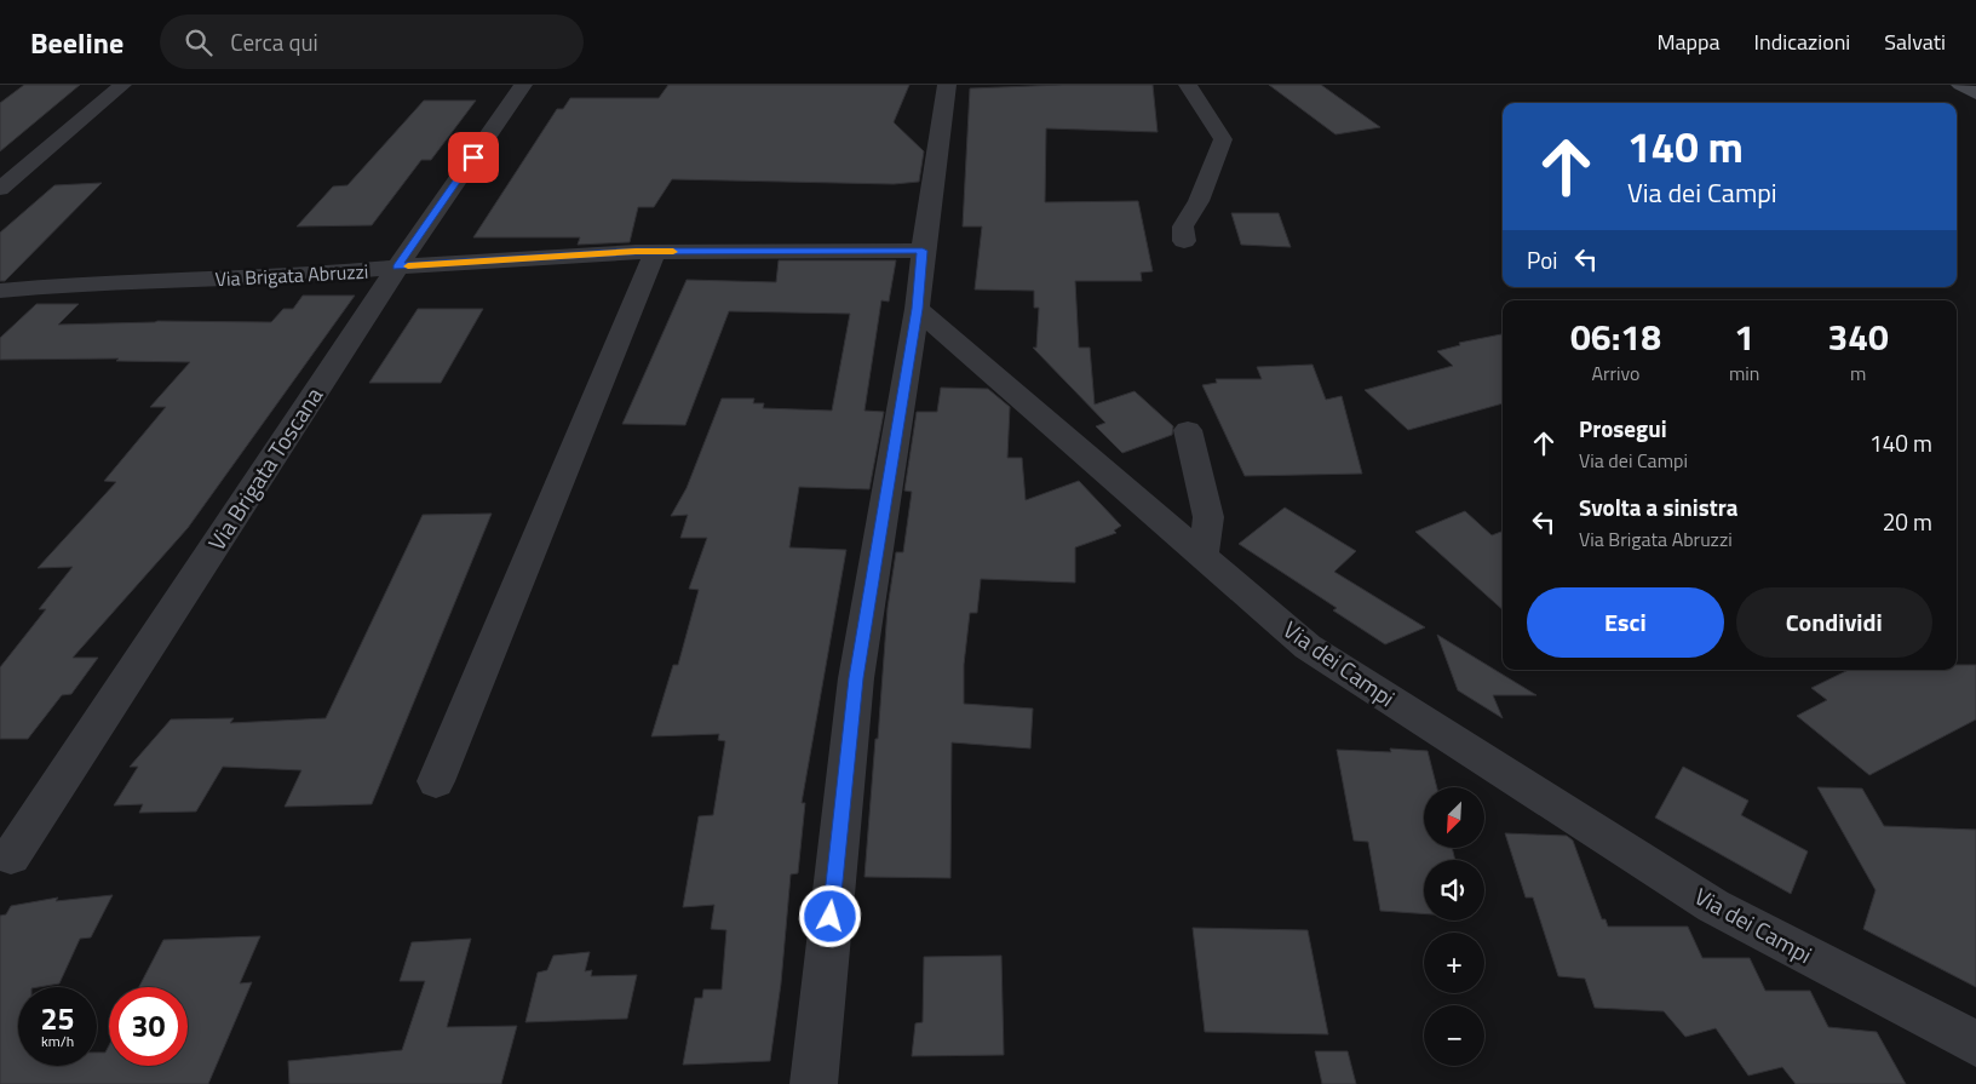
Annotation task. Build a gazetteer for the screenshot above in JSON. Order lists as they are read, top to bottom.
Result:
{
  "streets": {
    "street": ["Via Brigata Abruzzi", "Via Brigata Toscana", "Via dei Campi"]
  },
  "crossings": [
    ["Via Brigata Abruzzi", "Via Brigata Toscana"]
  ],
  "north": "bottom left",
  "page": {
    "header": "Beeline",
    "search": "Cerca qui",
    "nav": ["Mappa", "Indicazioni", "Salvati"],
    "turn": ["140 m", "Via dei Campi"],
    "then": "Poi",
    "eta": [
      "06:18",
      "Arrivo",
      "1",
      "min",
      "340",
      "m"
    ],
    "list": [
      {
        "name": "Prosegui",
        "note": "Via dei Campi",
        "value": "140 m"
      },
      {
        "name": "Svolta a sinistra",
        "note": "Via Brigata Abruzzi",
        "value": "20 m"
      }
    ],
    "buttons": ["Esci", "Condividi"],
    "map_buttons": ["+", "−"],
    "speed": "25 km/h",
    "limit": "30"
  }
}
